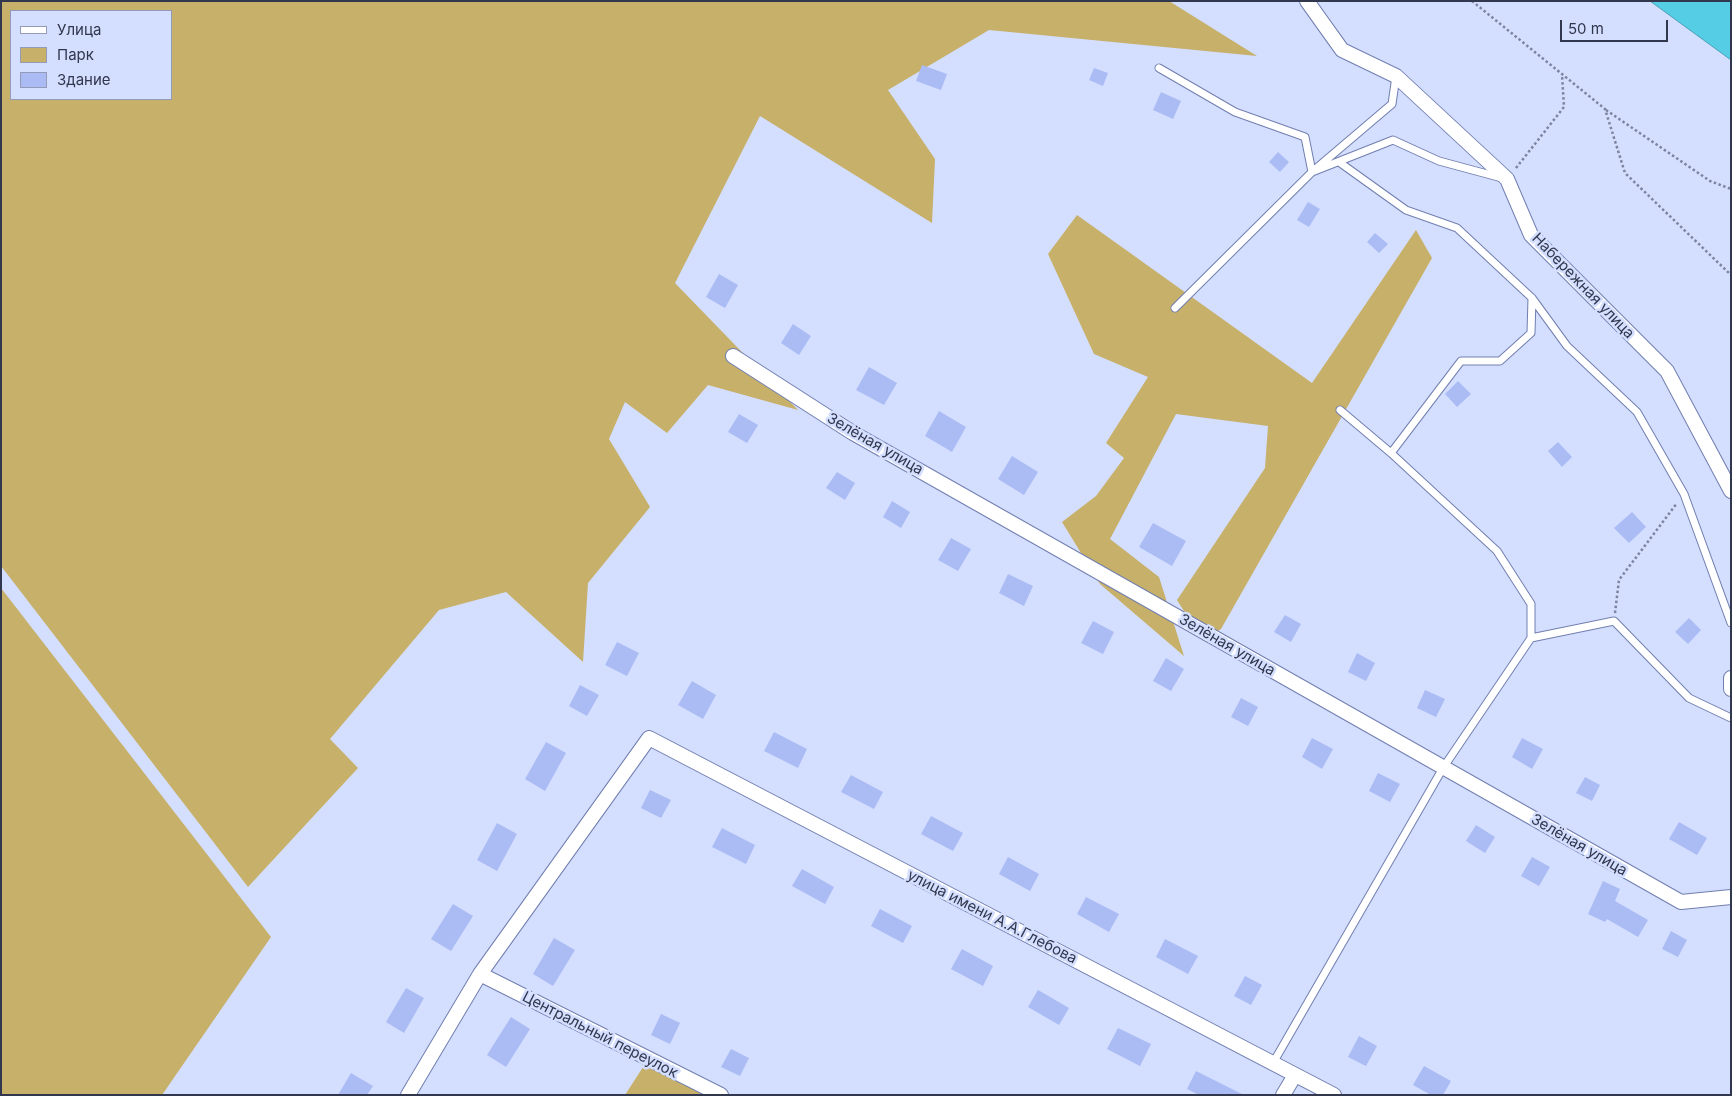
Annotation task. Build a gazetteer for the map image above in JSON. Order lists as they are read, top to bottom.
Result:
{
  "streets": {
    "street": [
      "Набережная улица",
      "Зелёная улица",
      "улица имени А.А.Глебова",
      "Центральный переулок"
    ]
  },
  "crossings": [
    ["улица имени А.А.Глебова", "Центральный переулок"]
  ],
  "legend": ["Улица", "Парк", "Здание"],
  "scale_bar": "50 m"
}
